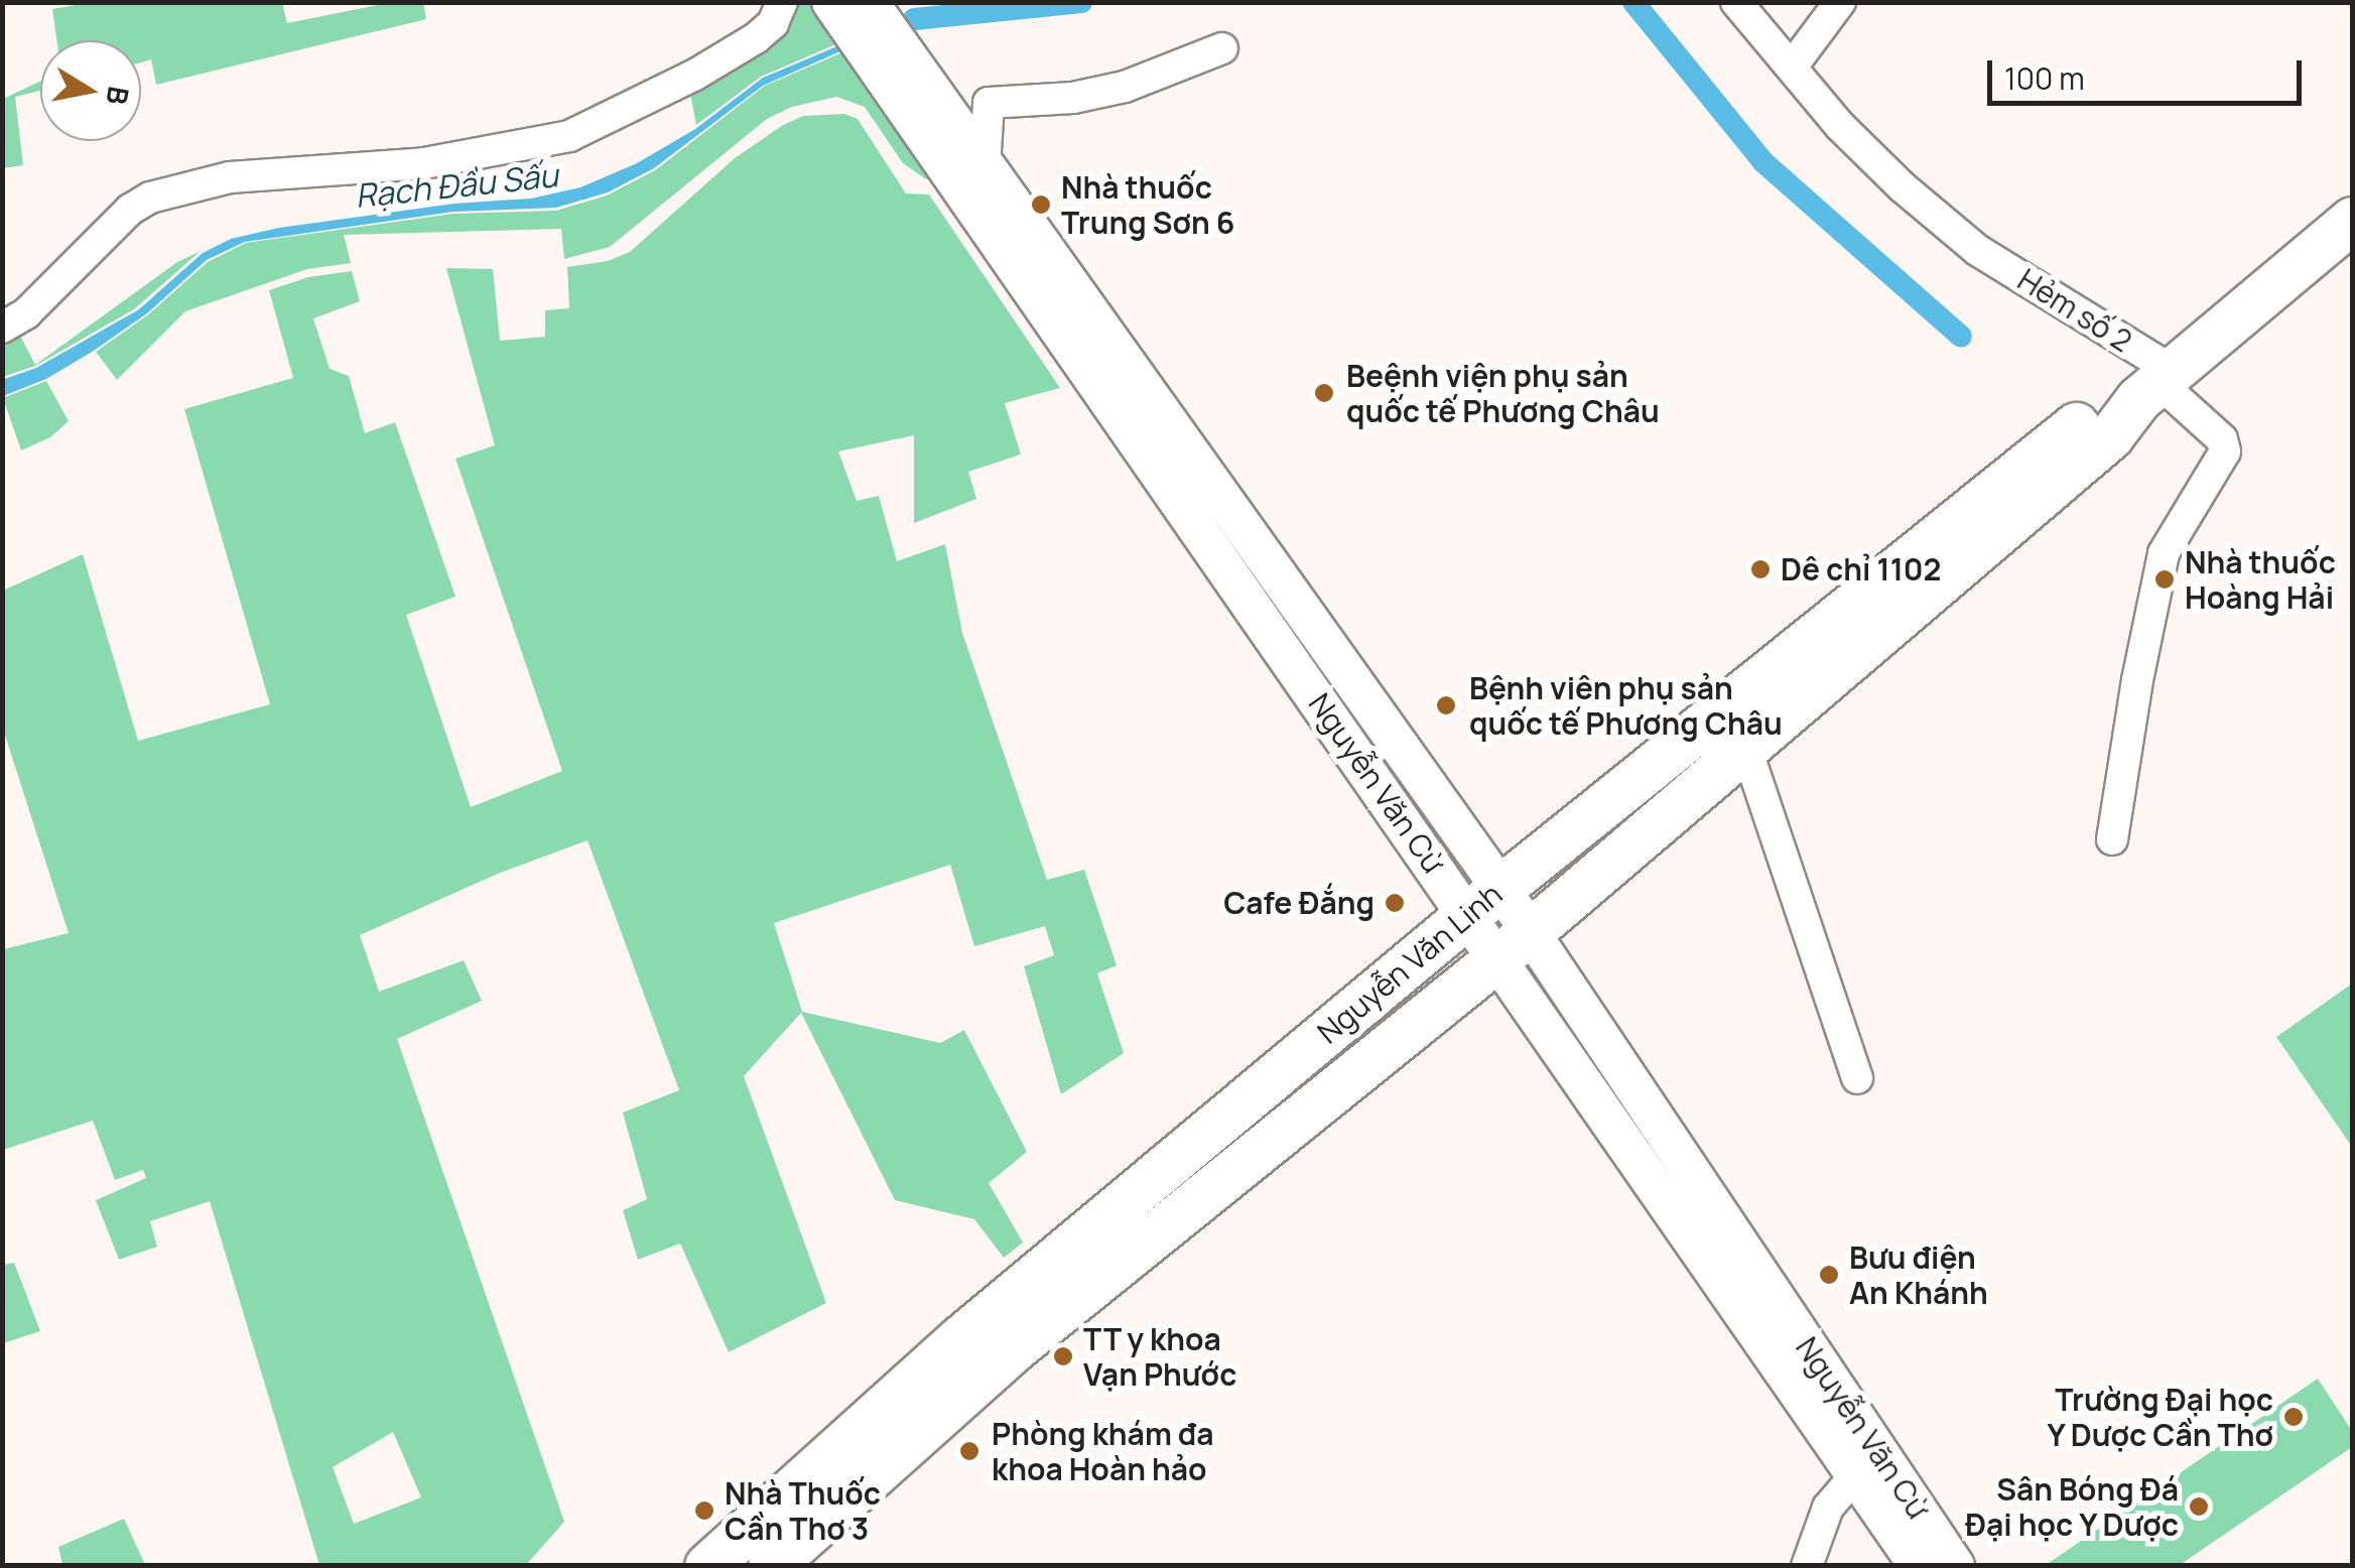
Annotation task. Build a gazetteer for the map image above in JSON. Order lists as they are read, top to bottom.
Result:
{
  "streets": {
    "highway": ["Nguyễn Văn Linh"],
    "main road": ["Nguyễn Văn Cừ"],
    "street": ["Hẻm số 2"]
  },
  "crossings": [
    ["Hẻm số 2", "Nguyễn Văn Linh"],
    ["Nguyễn Văn Cừ", "Nguyễn Văn Linh"]
  ],
  "water": ["Rạch Đầu Sấu"],
  "places": [
    "Nhà thuốc Trung Sơn 6",
    "Beệnh viện phụ sản quốc tế Phương Châu",
    "Dê chỉ 1102",
    "Nhà thuốc Hoàng Hải",
    "Bệnh viện phụ sản quốc tế Phương Châu",
    "Cafe Đắng",
    "Bưu điện An Khánh",
    "TT y khoa Vạn Phước",
    "Trường Đại học Y Dược Cần Thơ",
    "Phòng khám đa khoa Hoàn hảo",
    "Sân Bóng Đá Đại học Y Dược",
    "Nhà Thuốc Cần Thơ 3"
  ],
  "scale_bar": "100 m",
  "north": "right"
}
